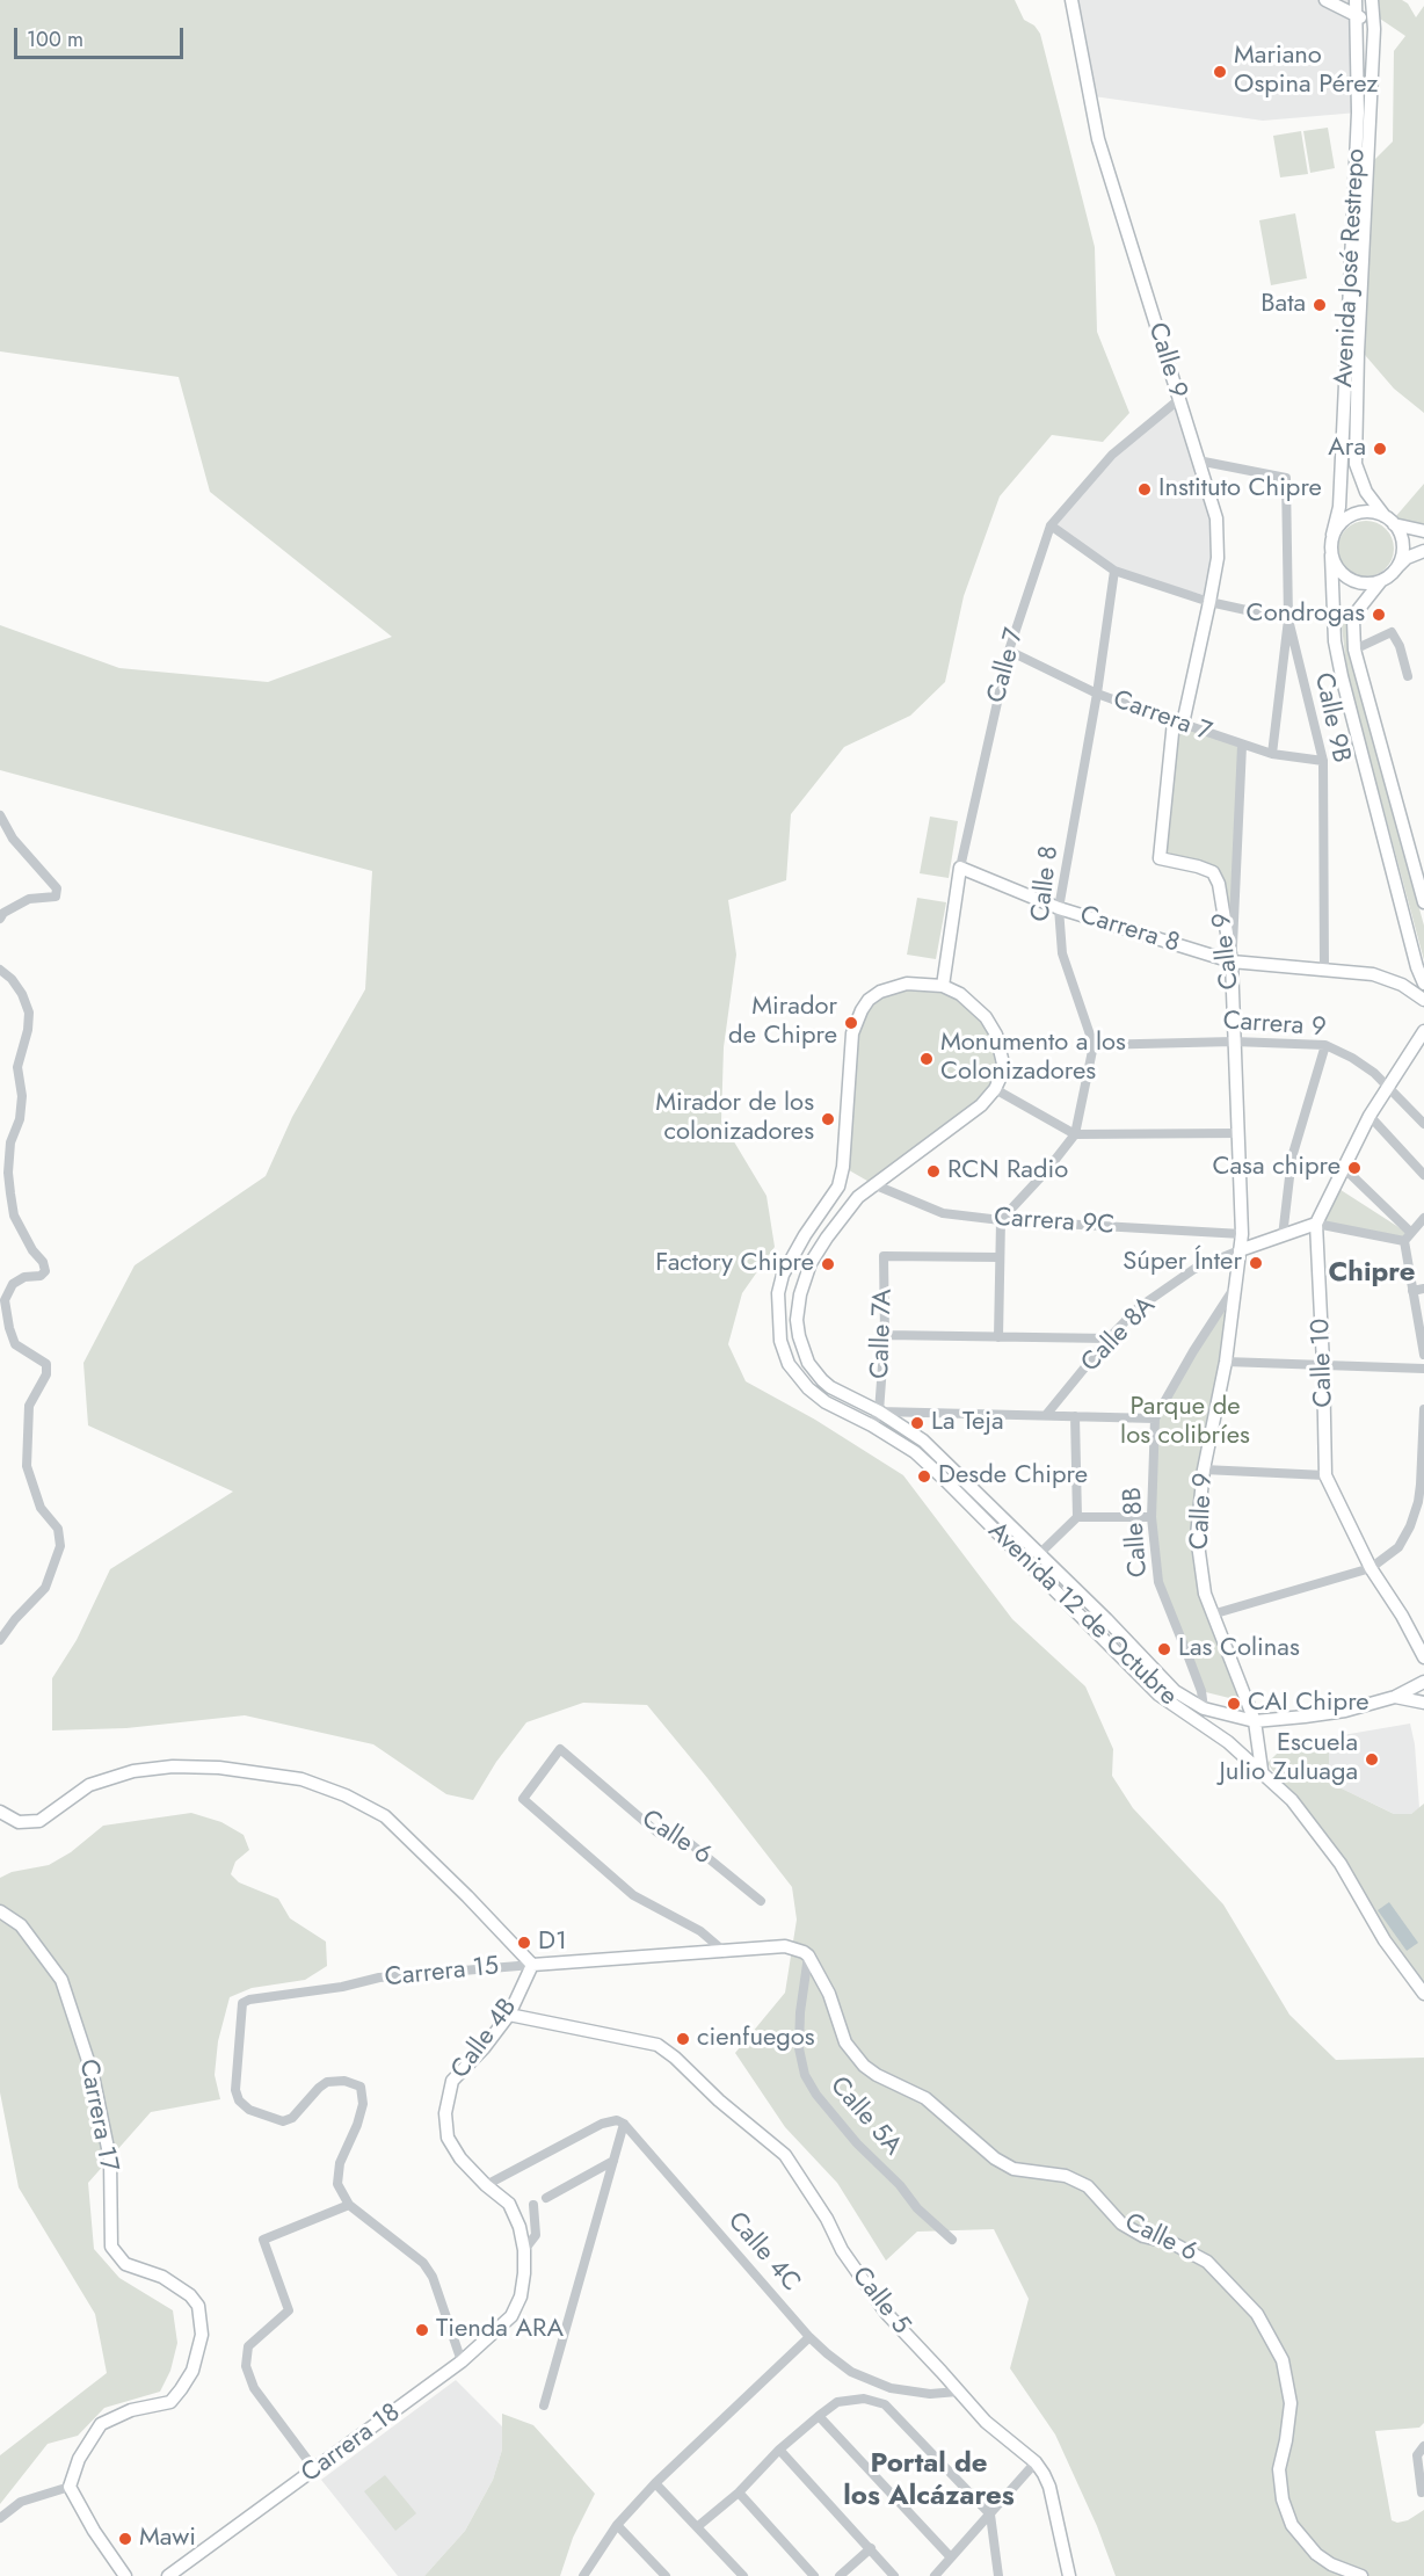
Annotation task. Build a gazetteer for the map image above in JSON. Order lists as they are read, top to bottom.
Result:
{
  "streets": {
    "main road": [
      "Avenida José Restrepo",
      "Calle 9",
      "Calle 7",
      "Carrera 8",
      "Calle 10",
      "Avenida 12 de Octubre",
      "Calle 6",
      "Carrera 15",
      "Calle 4B",
      "Carrera 17",
      "Calle 5",
      "Carrera 18"
    ],
    "street": [
      "Carrera 7",
      "Calle 9B",
      "Calle 8",
      "Carrera 9",
      "Carrera 9C",
      "Calle 7A",
      "Calle 8A",
      "Calle 8B",
      "Calle 5A",
      "Calle 4C"
    ]
  },
  "crossings": [
    ["Calle 9", "Calle 7"],
    ["Calle 9", "Carrera 7"],
    ["Calle 9", "Calle 9B"],
    ["Calle 9", "Carrera 8"],
    ["Calle 9", "Carrera 9"],
    ["Calle 9", "Carrera 9C"],
    ["Calle 9", "Calle 8A"],
    ["Calle 9", "Calle 8B"],
    ["Calle 9", "Avenida 12 de Octubre"],
    ["Calle 7", "Carrera 7"],
    ["Calle 7", "Carrera 8"],
    ["Calle 7", "Avenida 12 de Octubre"],
    ["Carrera 7", "Calle 9B"],
    ["Carrera 7", "Calle 8"],
    ["Calle 9B", "Carrera 8"],
    ["Calle 8", "Carrera 8"],
    ["Calle 8", "Carrera 9"],
    ["Carrera 9", "Calle 10"],
    ["Carrera 9C", "Avenida 12 de Octubre"],
    ["Calle 7A", "Avenida 12 de Octubre"],
    ["Calle 8B", "Avenida 12 de Octubre"],
    ["Calle 6", "Carrera 15"],
    ["Calle 6", "Calle 5A"],
    ["Carrera 15", "Calle 4B"],
    ["Carrera 15", "Calle 5A"],
    ["Calle 4B", "Calle 5"],
    ["Calle 4B", "Carrera 18"],
    ["Calle 4C", "Calle 5"]
  ],
  "districts": ["Chipre", "Portal de los Alcázares"],
  "parks": ["Parque de los colibríes"],
  "places": [
    "Mariano Ospina Pérez",
    "Bata",
    "Ara",
    "Instituto Chipre",
    "Condrogas",
    "Mirador de Chipre",
    "Monumento a los Colonizadores",
    "Mirador de los colonizadores",
    "Casa chipre",
    "RCN Radio",
    "Súper Ínter",
    "Factory Chipre",
    "La Teja",
    "Desde Chipre",
    "Las Colinas",
    "CAI Chipre",
    "Escuela Julio Zuluaga",
    "D1",
    "cienfuegos",
    "Tienda ARA",
    "Mawi"
  ],
  "scale_bar": "100 m"
}
